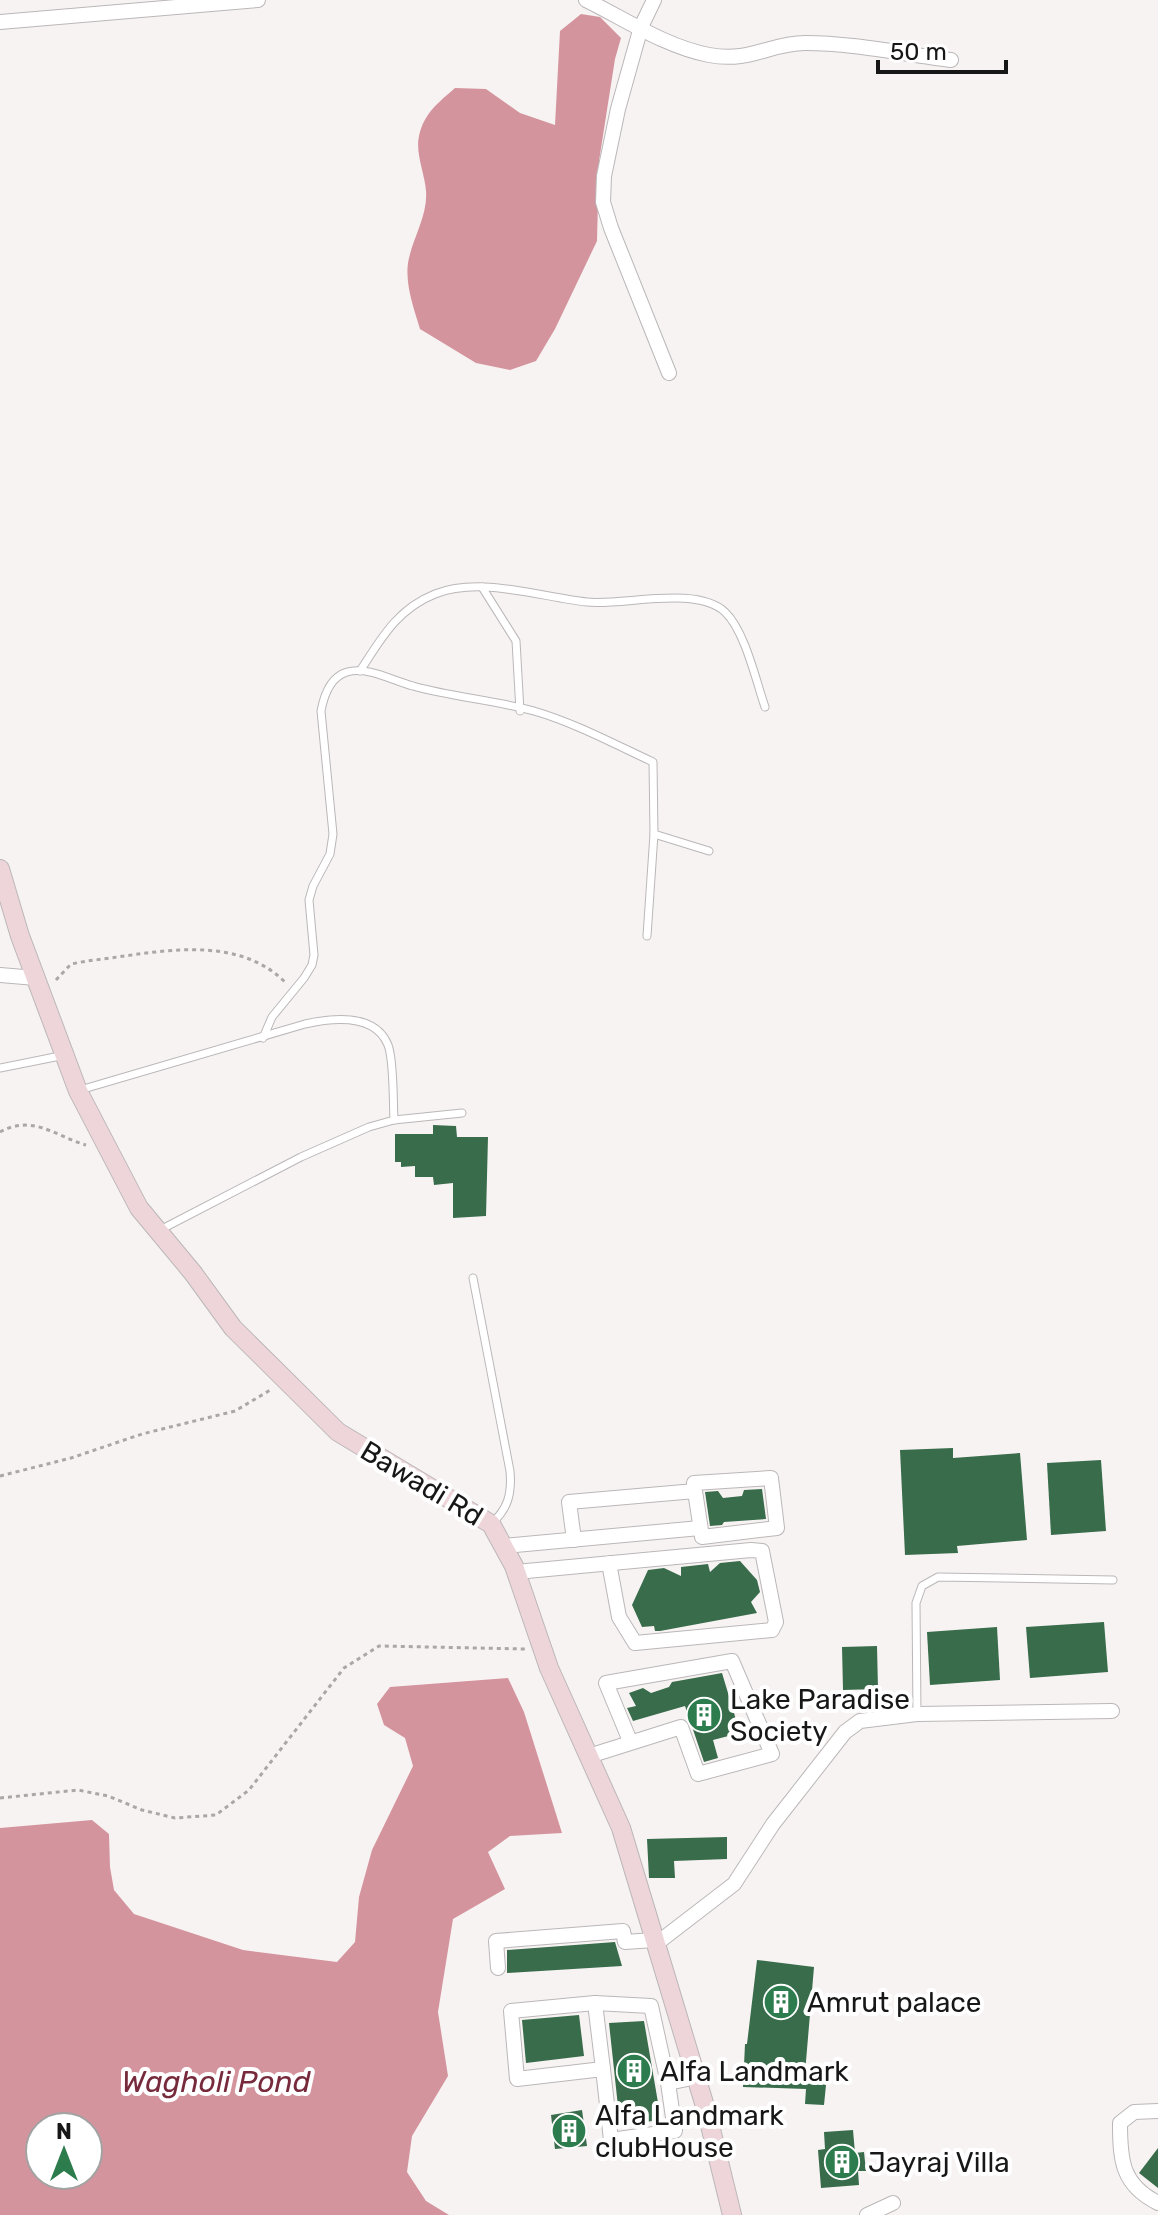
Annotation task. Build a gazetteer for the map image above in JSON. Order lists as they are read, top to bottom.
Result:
{
  "streets": {
    "street": ["Bawadi Rd"]
  },
  "water": ["Wagholi Pond"],
  "places": {
    "building": [
      "Lake Paradise Society",
      "Amrut palace",
      "Alfa Landmark",
      "Alfa Landmark clubHouse",
      "Jayraj Villa"
    ]
  },
  "scale_bar": "50 m",
  "north": "top"
}
